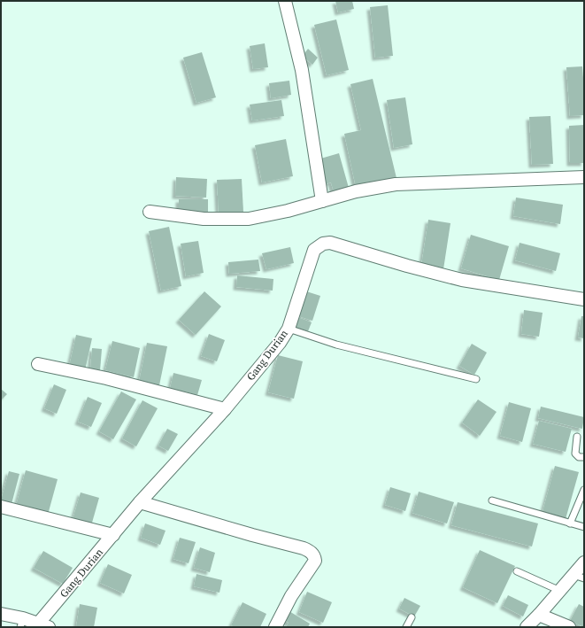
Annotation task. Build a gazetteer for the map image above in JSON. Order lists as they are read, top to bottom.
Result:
{
  "streets": {
    "street": ["Gang Durian"]
  }
}
